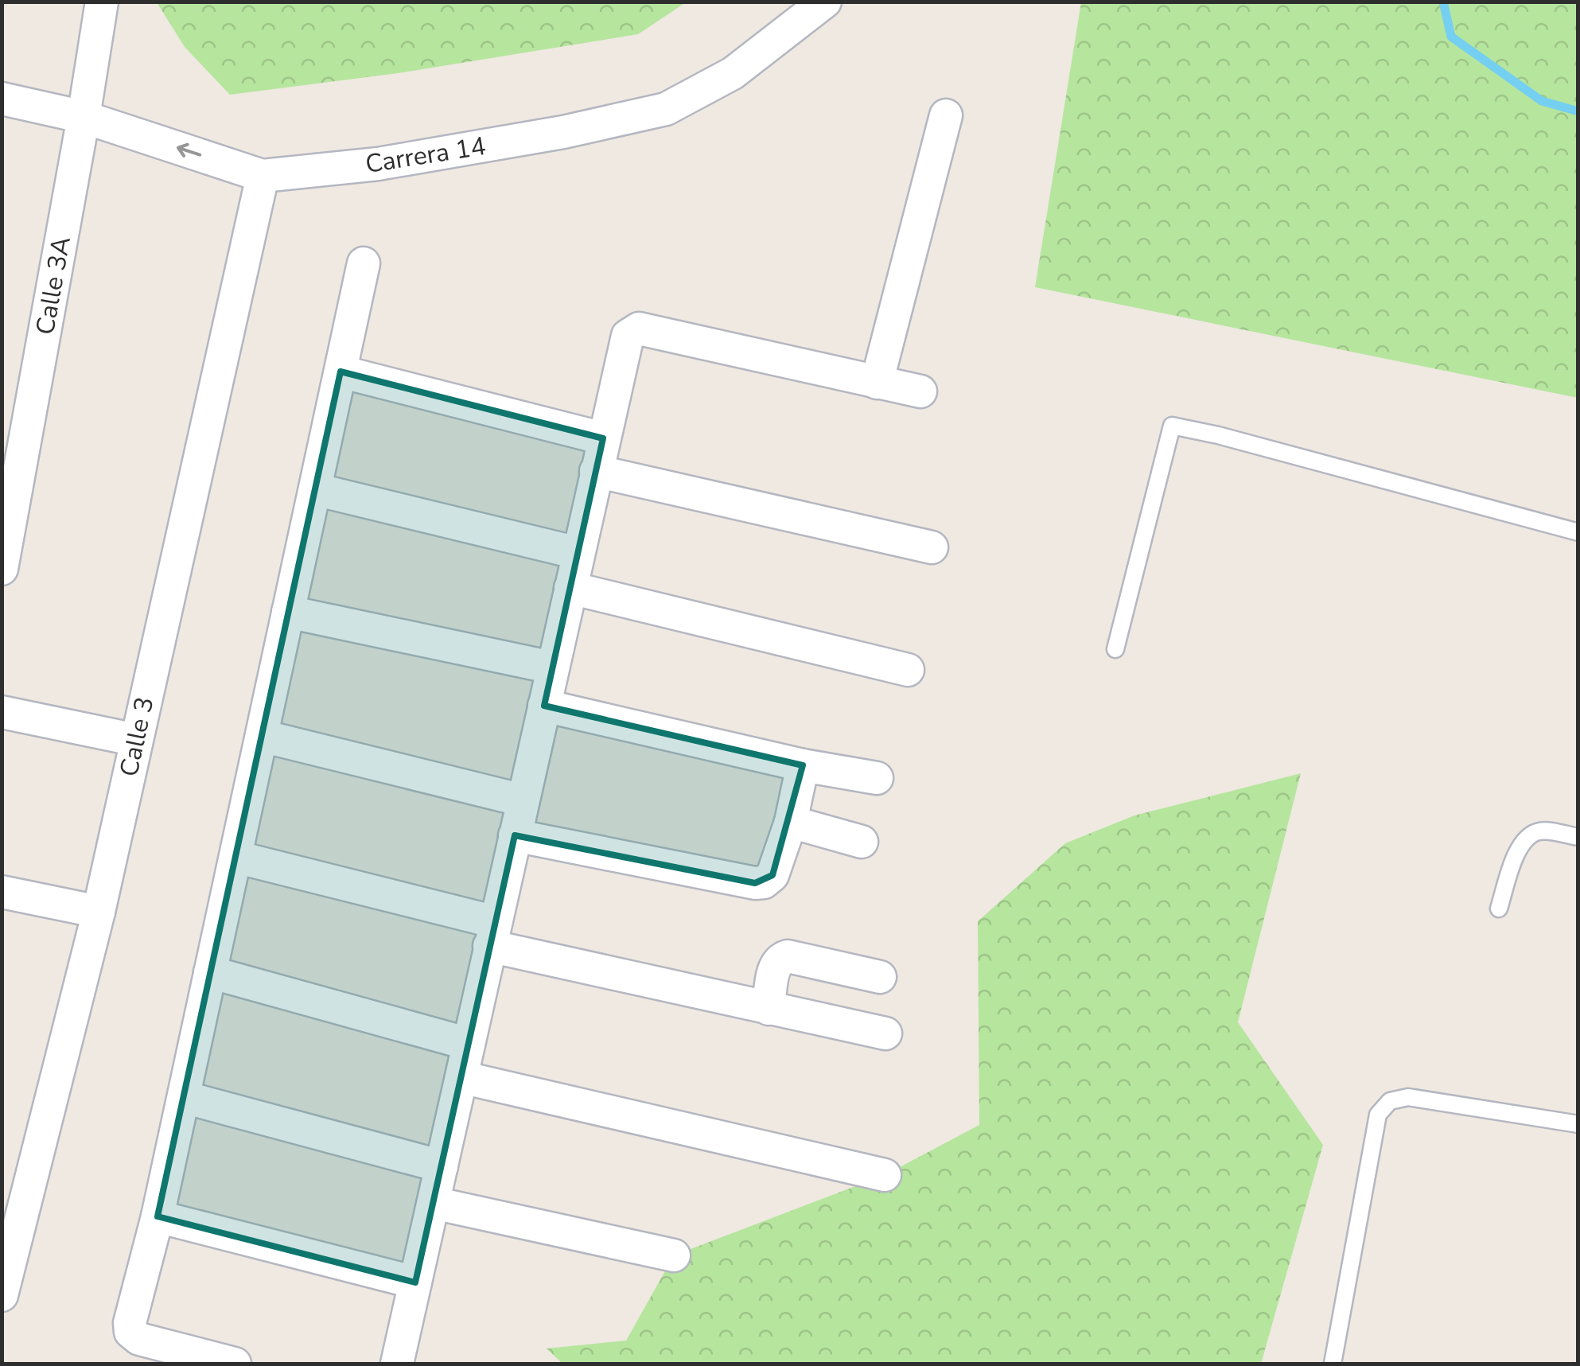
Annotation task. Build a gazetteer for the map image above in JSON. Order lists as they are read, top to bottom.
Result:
{
  "streets": {
    "street": ["Carrera 14", "Calle 3A", "Calle 3"]
  },
  "crossings": [
    ["Carrera 14", "Calle 3A"],
    ["Carrera 14", "Calle 3"]
  ]
}
